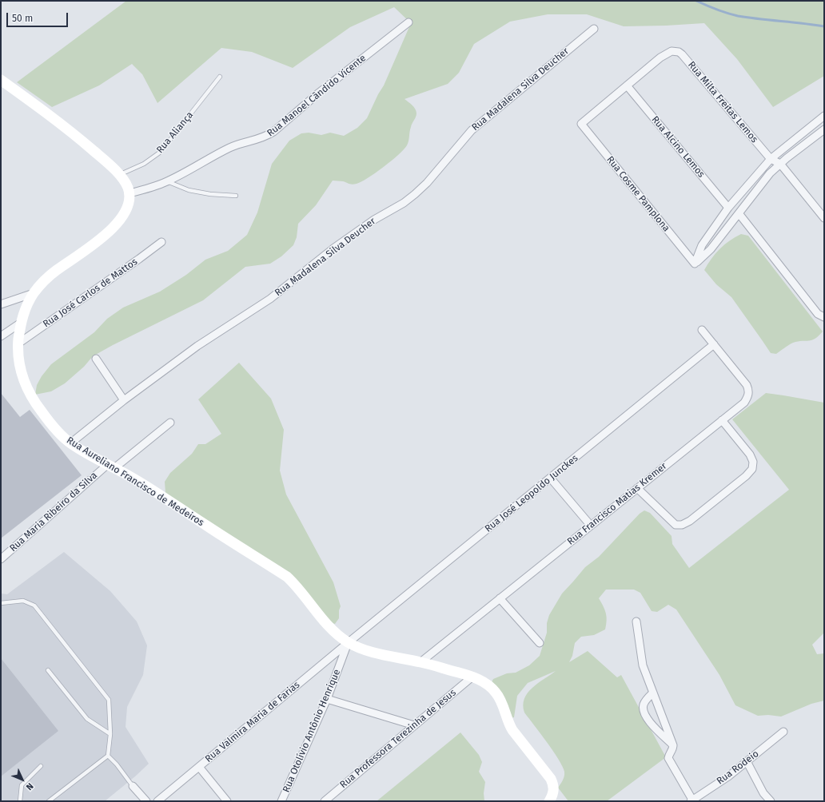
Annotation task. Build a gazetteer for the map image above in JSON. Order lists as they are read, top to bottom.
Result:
{
  "streets": {
    "street": [
      "Rua Madalena Silva Deucher",
      "Rua Manoel Cândido Vicente",
      "Rua Milta Freitas Lemos",
      "Rua Alcino Lemos",
      "Rua Cosme Pamplona",
      "Rua José Carlos de Mattos",
      "Rua Aureliano Francisco de Medeiros",
      "Rua José Leopoldo Junckes",
      "Rua Francisco Matias Kremer",
      "Rua Maria Ribeiro da Silva",
      "Rua Valmira Maria de Farias",
      "Rua Otolívio Antônio Henrique",
      "Rua Professora Terezinha de Jesus",
      "Rua Rodeio"
    ],
    "lane": ["Rua Aliança"]
  },
  "crossings": [
    ["Rua Madalena Silva Deucher", "Rua Aureliano Francisco de Medeiros"],
    ["Rua Manoel Cândido Vicente", "Rua Aureliano Francisco de Medeiros"],
    ["Rua Milta Freitas Lemos", "Rua Alcino Lemos"],
    ["Rua Milta Freitas Lemos", "Rua Cosme Pamplona"],
    ["Rua Alcino Lemos", "Rua Cosme Pamplona"],
    ["Rua José Carlos de Mattos", "Rua Aureliano Francisco de Medeiros"],
    ["Rua Aureliano Francisco de Medeiros", "Rua José Leopoldo Junckes"],
    ["Rua Aureliano Francisco de Medeiros", "Rua Francisco Matias Kremer"],
    ["Rua Aureliano Francisco de Medeiros", "Rua Maria Ribeiro da Silva"],
    ["Rua Aureliano Francisco de Medeiros", "Rua Valmira Maria de Farias"],
    ["Rua Aureliano Francisco de Medeiros", "Rua Otolívio Antônio Henrique"],
    ["Rua Aureliano Francisco de Medeiros", "Rua Professora Terezinha de Jesus"],
    ["Rua José Leopoldo Junckes", "Rua Francisco Matias Kremer"],
    ["Rua José Leopoldo Junckes", "Rua Valmira Maria de Farias"],
    ["Rua José Leopoldo Junckes", "Rua Otolívio Antônio Henrique"],
    ["Rua Valmira Maria de Farias", "Rua Otolívio Antônio Henrique"]
  ],
  "scale_bar": "50 m",
  "north": "bottom right"
}
